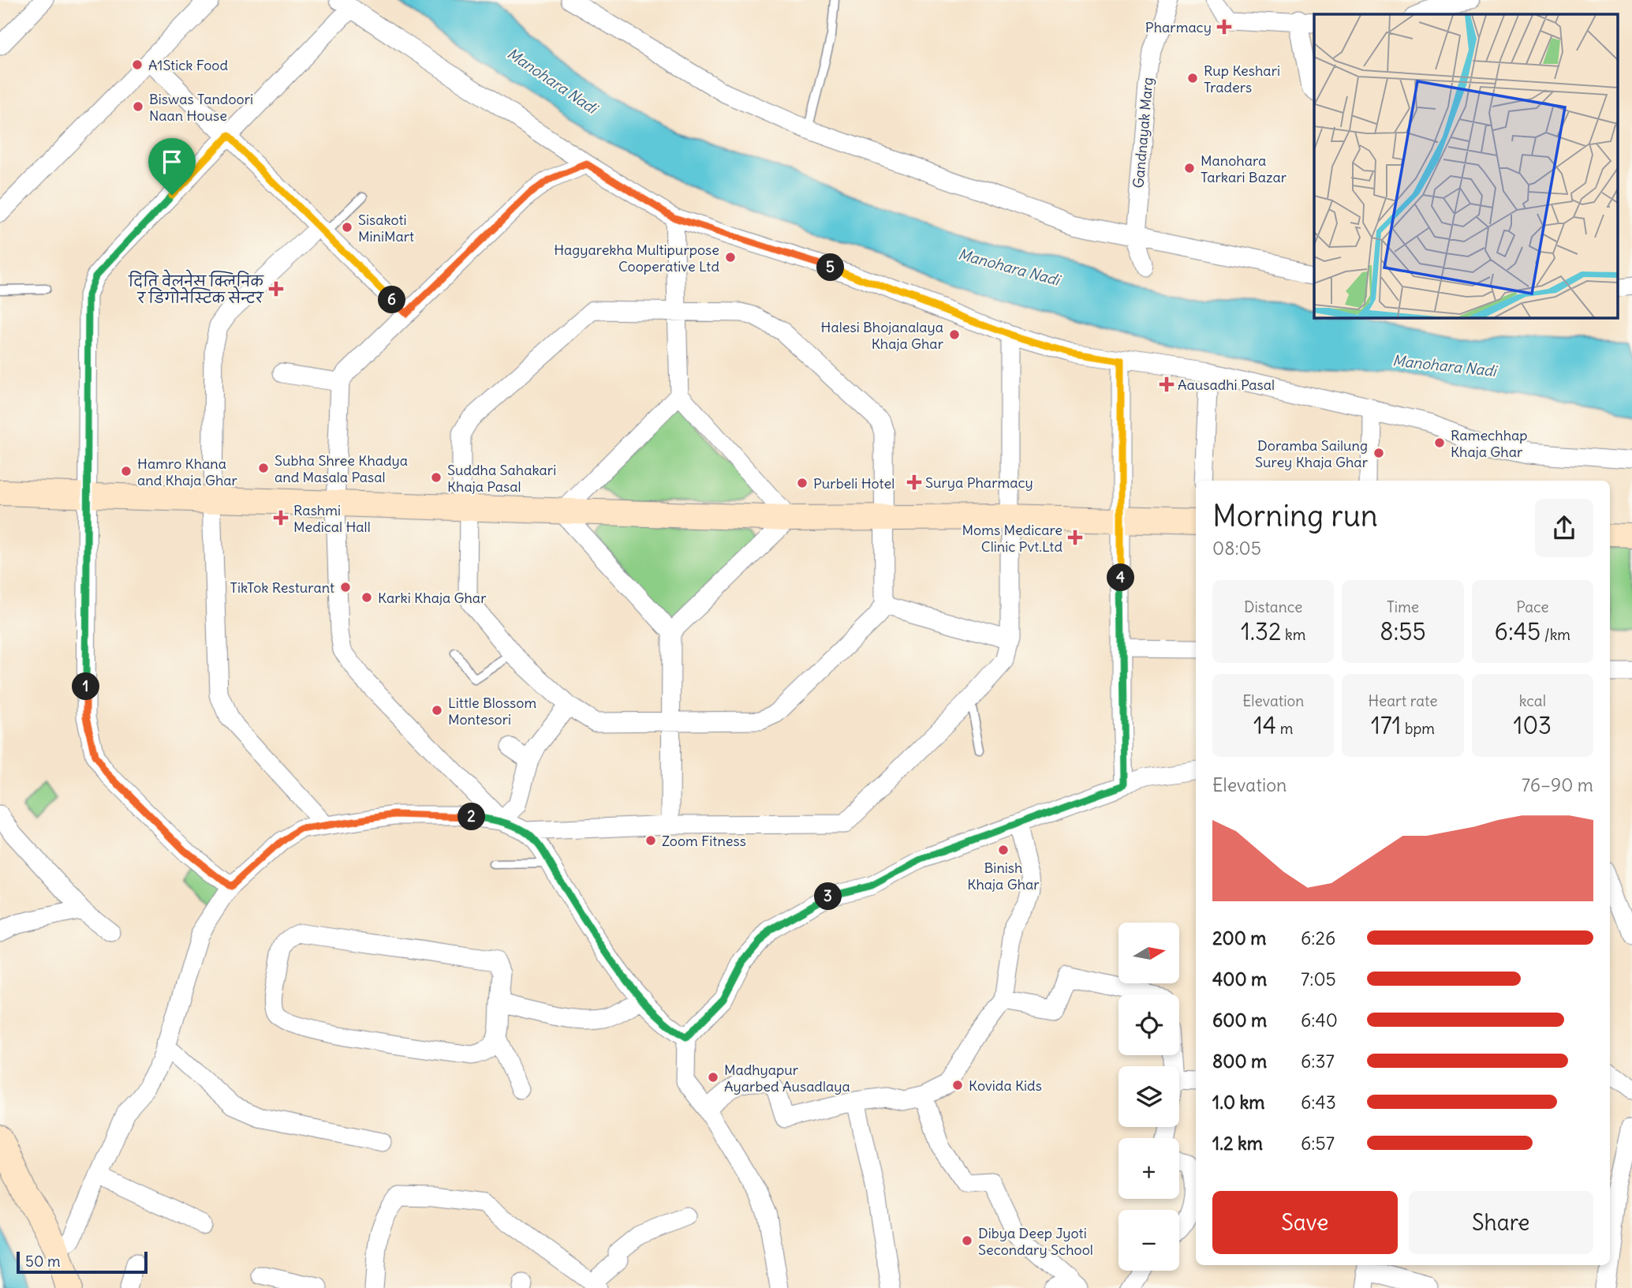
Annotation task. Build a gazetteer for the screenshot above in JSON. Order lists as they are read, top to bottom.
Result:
{
  "streets": {
    "street": ["Gandnayak Marg"]
  },
  "water": ["Manohara Nadi"],
  "places": {
    "health": [
      "Pharmacy",
      "दिति वेलनेस क्लिनिक र डिगोनेस्टिक सेन्टर",
      "Aausadhi Pasal",
      "Surya Pharmacy",
      "Rashmi Medical Hall",
      "Moms Medicare Clinic Pvt.Ltd"
    ],
    "other": [
      "A1Stick Food",
      "Rup Keshari Traders",
      "Biswas Tandoori Naan House",
      "Manohara Tarkari Bazar",
      "Sisakoti MiniMart",
      "Hagyarekha Multipurpose Cooperative Ltd",
      "Halesi Bhojanalaya Khaja Ghar",
      "Ramechhap Khaja Ghar",
      "Doramba Sailung Surey Khaja Ghar",
      "Subha Shree Khadya and Masala Pasal",
      "Hamro Khana and Khaja Ghar",
      "Suddha Sahakari Khaja Pasal",
      "Purbeli Hotel",
      "TikTok Resturant",
      "Karki Khaja Ghar",
      "Little Blossom Montesori",
      "Zoom Fitness",
      "Binish Khaja Ghar",
      "Madhyapur Ayarbed Ausadlaya",
      "Kovida Kids",
      "Dibya Deep Jyoti Secondary School"
    ]
  },
  "scale_bar": "50 m",
  "north": "right",
  "page": {
    "pins": [
      "5",
      "6",
      "4",
      "1",
      "2",
      "3"
    ],
    "heading": ["Morning run", "08:05"],
    "stats": [
      ["Distance", "1.32 km"],
      ["Time", "8:55"],
      ["Pace", "6:45 /km"],
      ["Elevation", "14 m"],
      ["Heart rate", "171 bpm"],
      ["kcal", "103"]
    ],
    "chart": ["Elevation", "76–90 m"],
    "list": [
      {
        "name": "200 m",
        "note": "6:26"
      },
      {
        "name": "400 m",
        "note": "7:05"
      },
      {
        "name": "600 m",
        "note": "6:40"
      },
      {
        "name": "800 m",
        "note": "6:37"
      },
      {
        "name": "1.0 km",
        "note": "6:43"
      },
      {
        "name": "1.2 km",
        "note": "6:57"
      }
    ],
    "map_buttons": ["+", "−"],
    "buttons": ["Save", "Share"],
    "scale": "50 m"
  }
}
